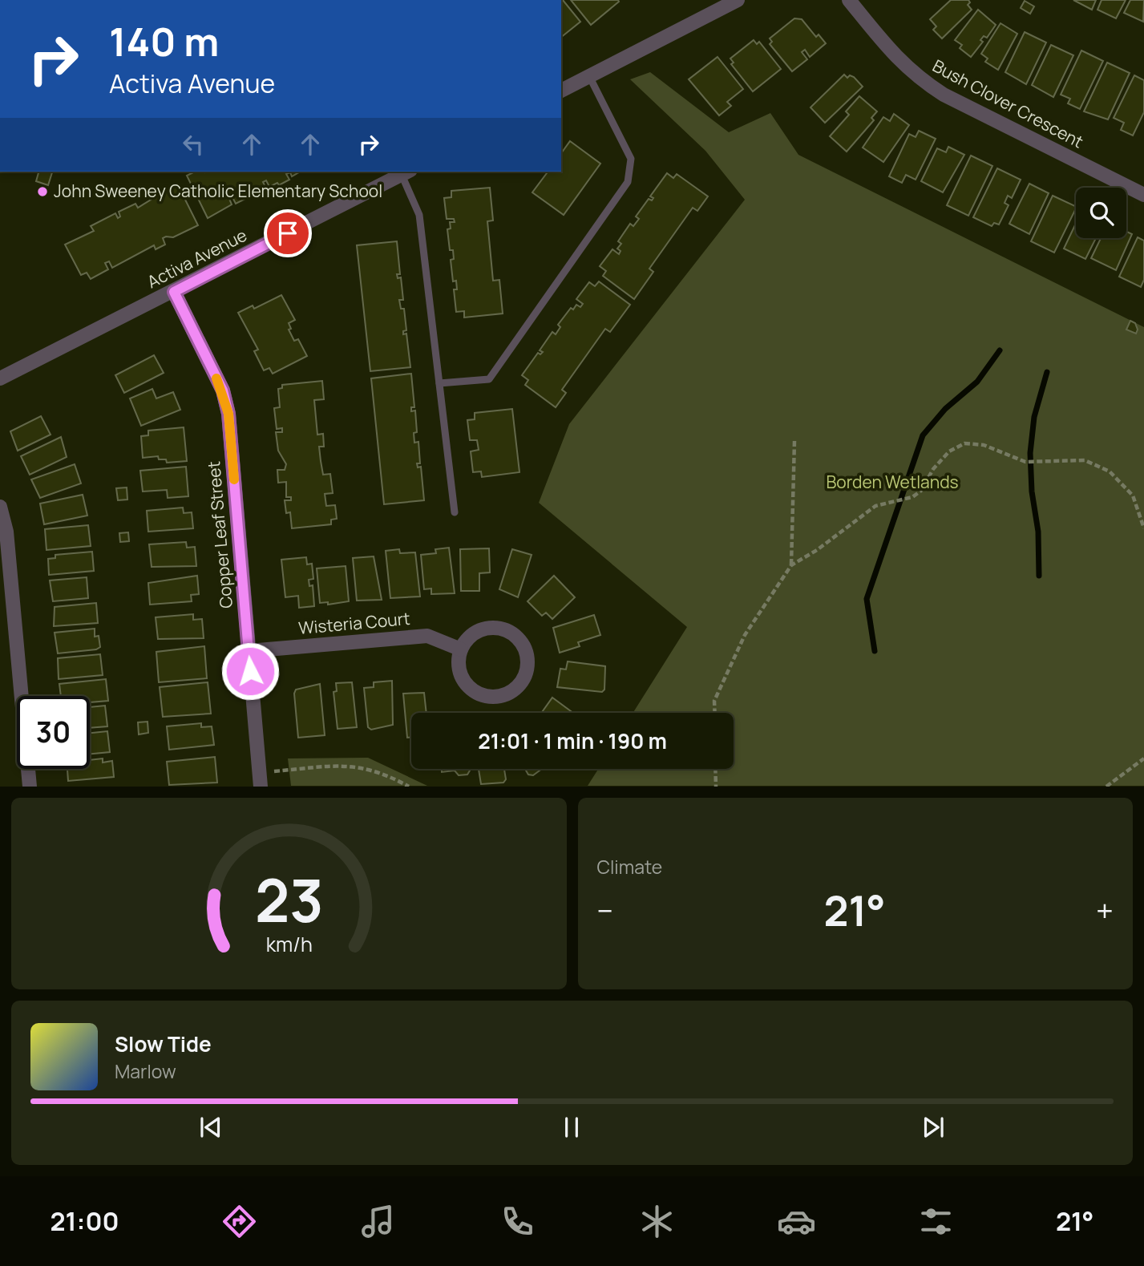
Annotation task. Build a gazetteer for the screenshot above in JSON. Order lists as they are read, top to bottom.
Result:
{
  "streets": {
    "street": [
      "Bush Clover Crescent",
      "Activa Avenue",
      "Copper Leaf Street",
      "Wisteria Court"
    ]
  },
  "crossings": [
    ["Activa Avenue", "Copper Leaf Street"],
    ["Copper Leaf Street", "Wisteria Court"]
  ],
  "parks": ["Borden Wetlands"],
  "places": ["John Sweeney Catholic Elementary School"],
  "page": {
    "turn": ["140 m", "Activa Avenue"],
    "limit": "30",
    "trip": "21:01 · 1 min · 190 m",
    "tile": "Climate",
    "heat": ["−", "21°", "+"],
    "song": ["Slow Tide", "Marlow"],
    "tabs": ["21:00", "21°"],
    "gauge": ["23", "km/h"]
  }
}
